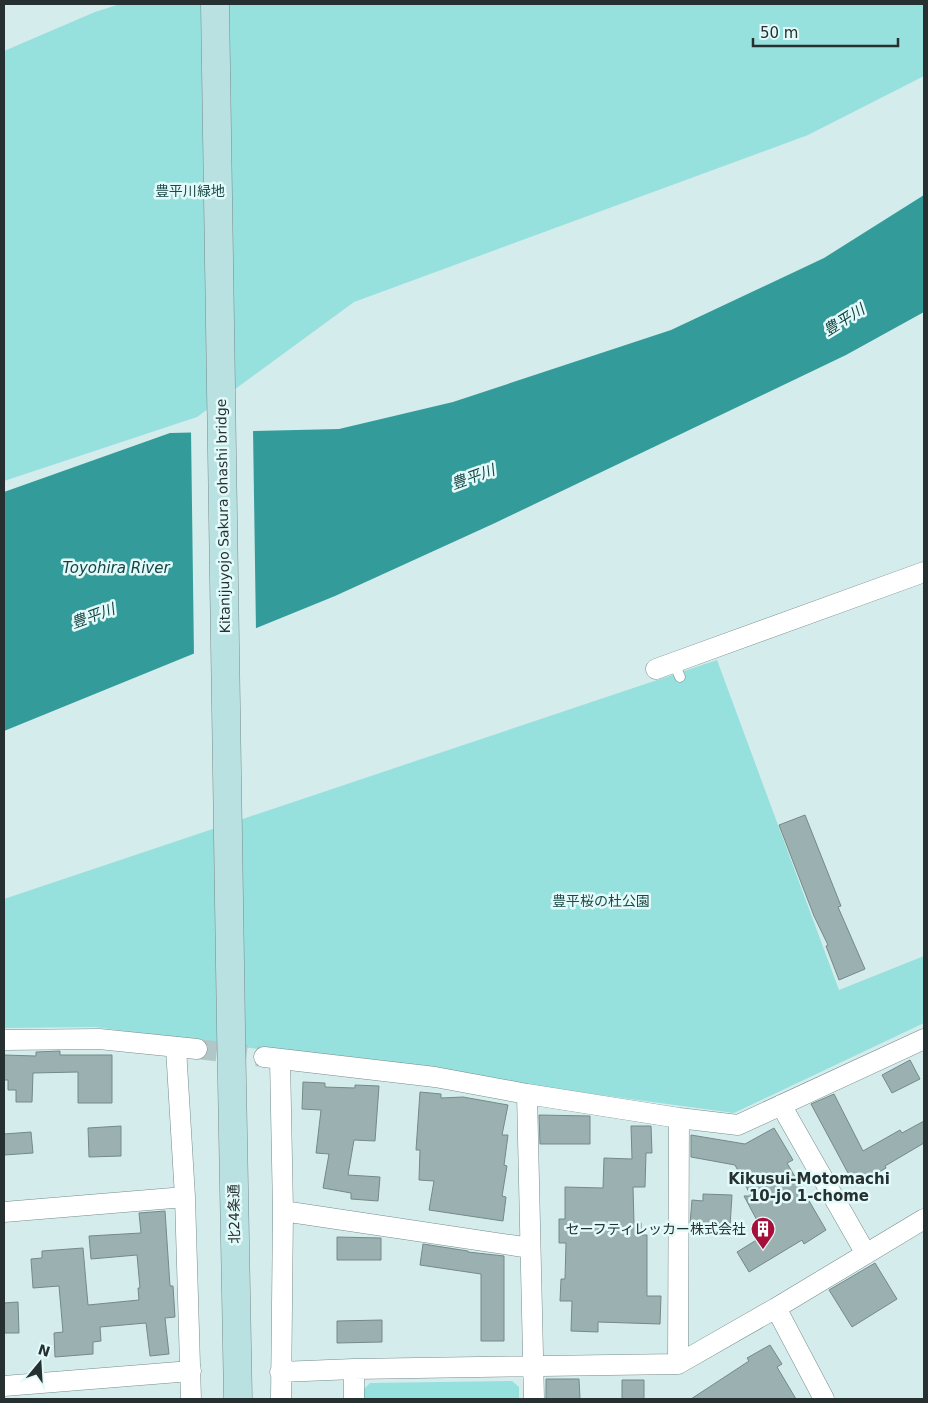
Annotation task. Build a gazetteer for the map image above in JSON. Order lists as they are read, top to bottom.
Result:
{
  "streets": {
    "street": ["Kitanijuyojo Sakura ohashi bridge", "北24条通"]
  },
  "crossings": [
    ["Kitanijuyojo Sakura ohashi bridge", "北24条通"]
  ],
  "districts": ["Kikusui-Motomachi 10-jo 1-chome"],
  "water": ["豊平川", "Toyohira River"],
  "parks": ["豊平川緑地", "豊平桜の杜公園"],
  "places": {
    "building": ["セーフティレッカー株式会社"]
  },
  "scale_bar": "50 m",
  "north": "top"
}
